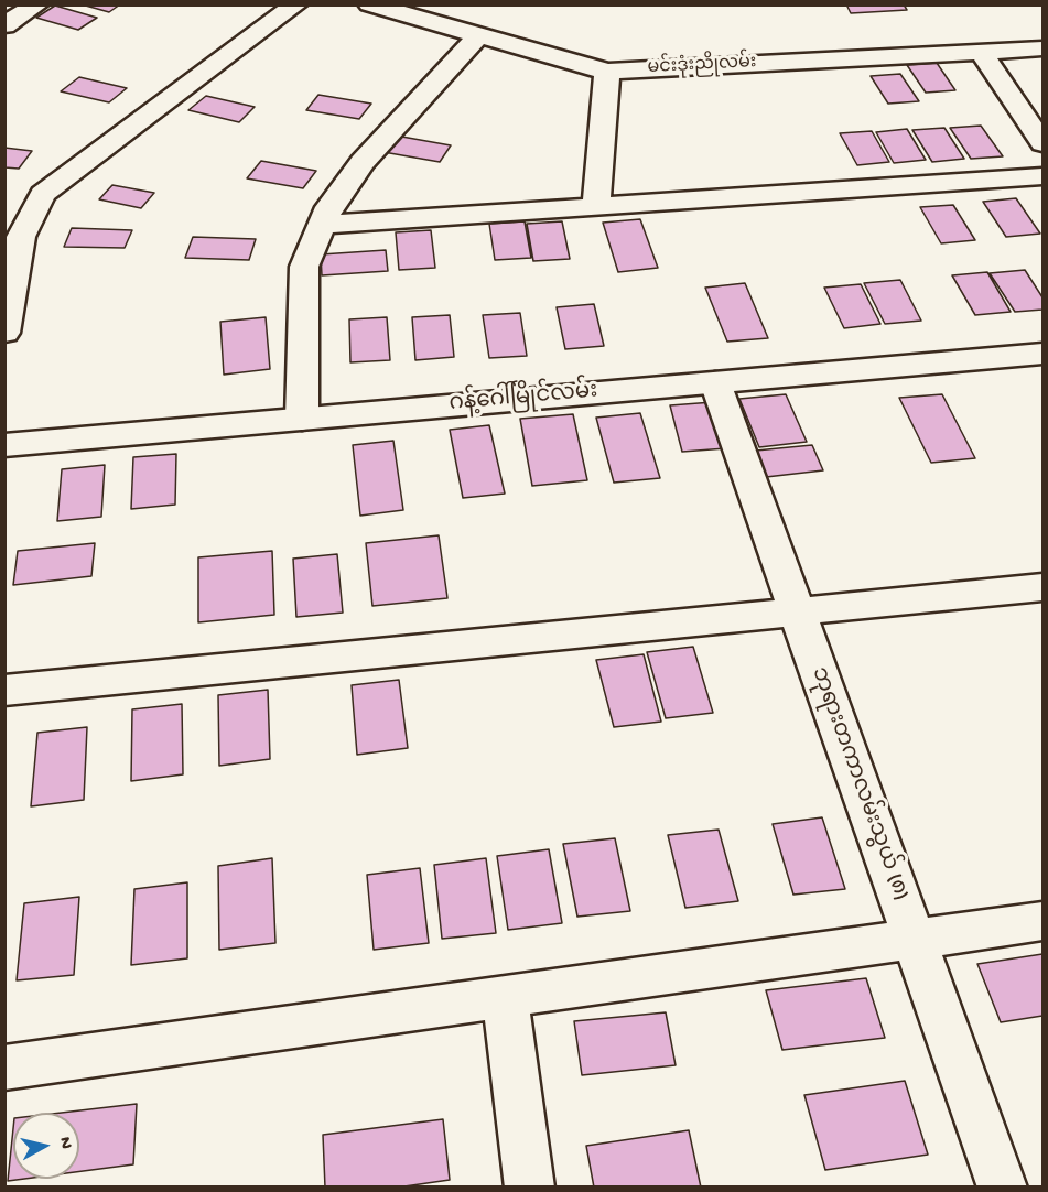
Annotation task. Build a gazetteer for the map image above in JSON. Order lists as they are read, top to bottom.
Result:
{
  "streets": {
    "street": ["မင်းဒုံးညိုလမ်း", "ဂန့်ဂေါ်မြိုင်လမ်း", "ဘုရားတကာလမ်းသွယ် (၈)"]
  },
  "crossings": [
    ["ဂန့်ဂေါ်မြိုင်လမ်း", "ဘုရားတကာလမ်းသွယ် (၈)"]
  ],
  "north": "right"
}
